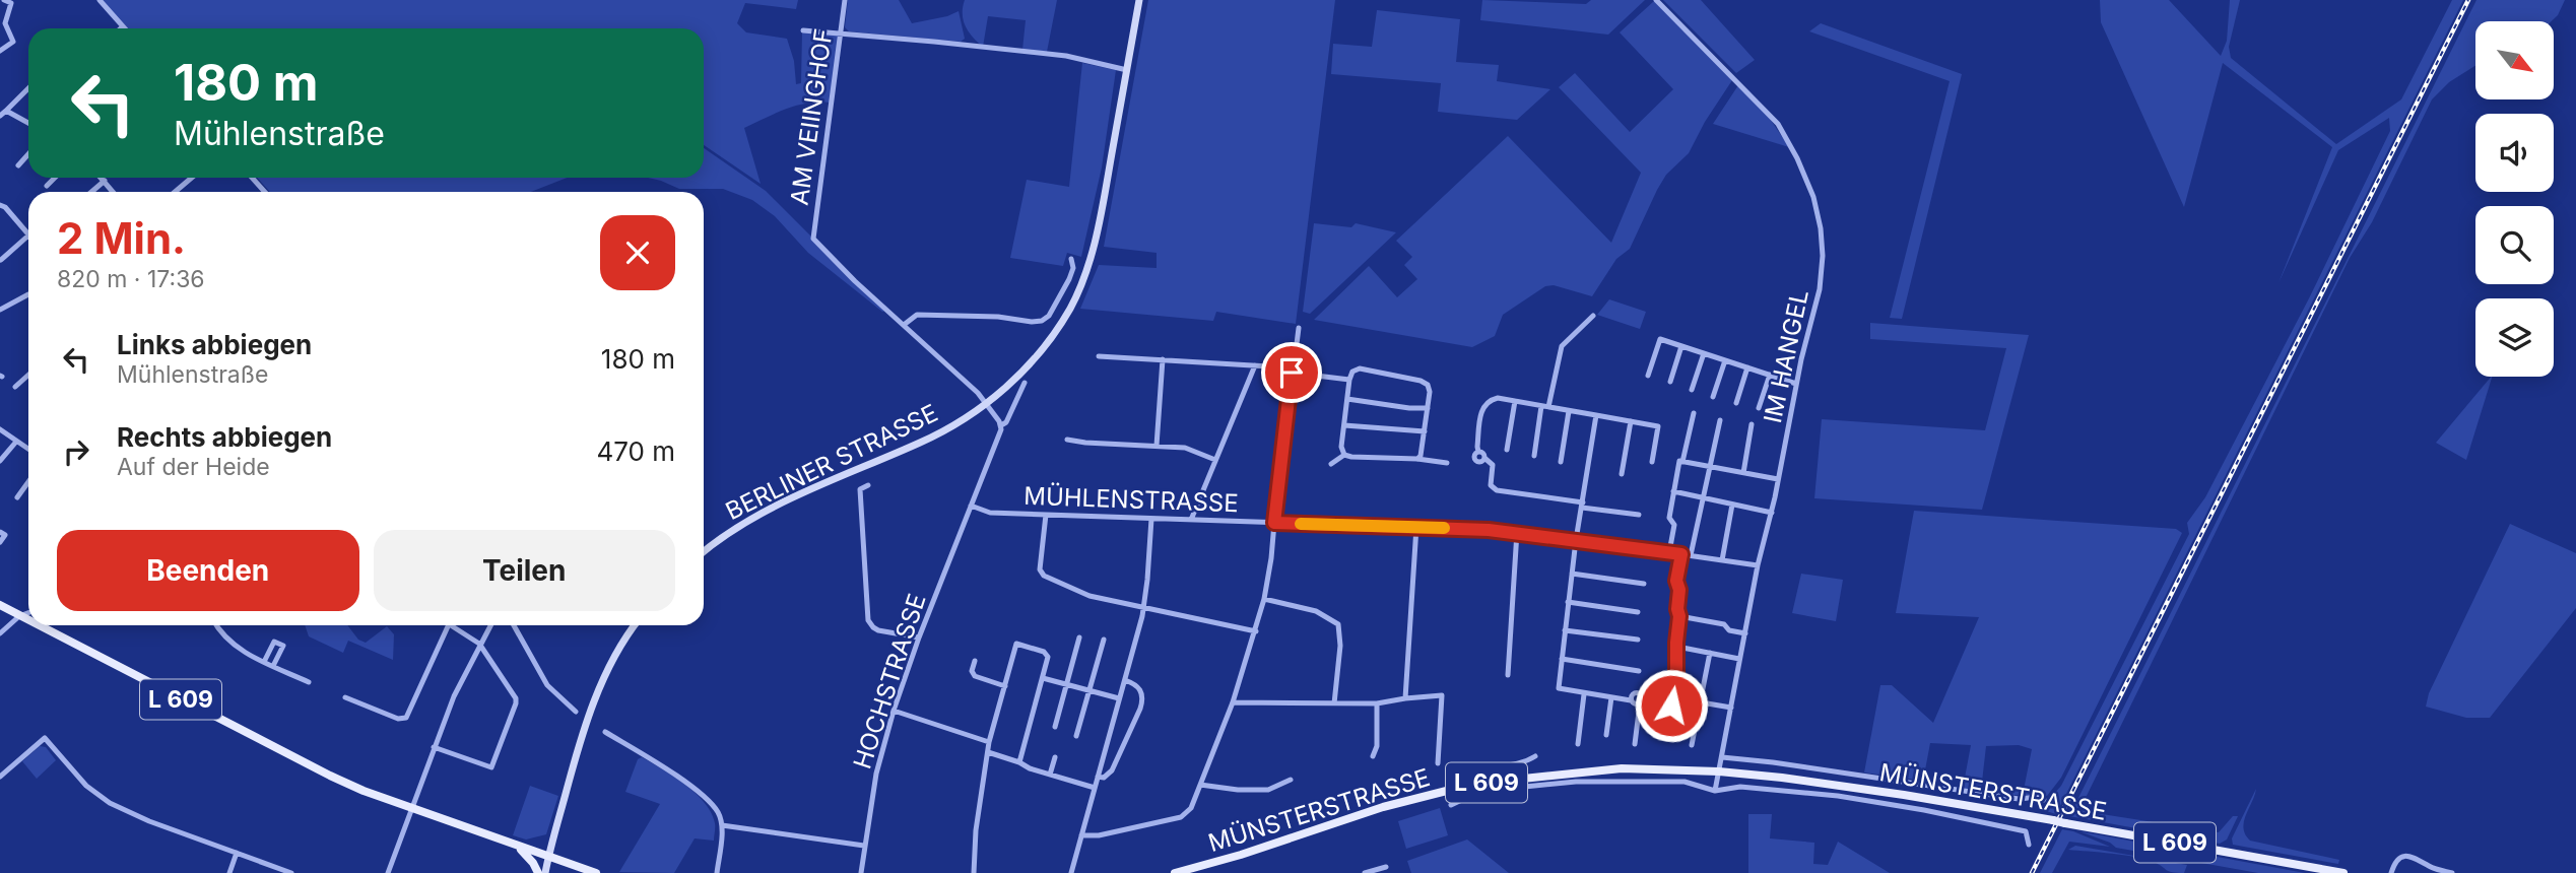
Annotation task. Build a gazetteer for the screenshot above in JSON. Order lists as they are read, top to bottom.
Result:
{
  "streets": {
    "main road": ["BERLINER STRASSE", "L 609", "MÜNSTERSTRASSE"],
    "street": [
      "AM VEIINGHOF",
      "IM HANGEL",
      "MÜHLENSTRASSE",
      "HOCHSTRASSE"
    ]
  },
  "crossings": [
    ["IM HANGEL", "MÜHLENSTRASSE"],
    ["IM HANGEL", "MÜNSTERSTRASSE"],
    ["MÜHLENSTRASSE", "HOCHSTRASSE"]
  ],
  "north": "bottom right",
  "page": {
    "turn": ["180 m", "Mühlenstraße"],
    "heading": ["2 Min.", "820 m · 17:36"],
    "list": [
      {
        "name": "Links abbiegen",
        "note": "Mühlenstraße",
        "value": "180 m"
      },
      {
        "name": "Rechts abbiegen",
        "note": "Auf der Heide",
        "value": "470 m"
      }
    ],
    "buttons": ["Beenden", "Teilen"]
  }
}
